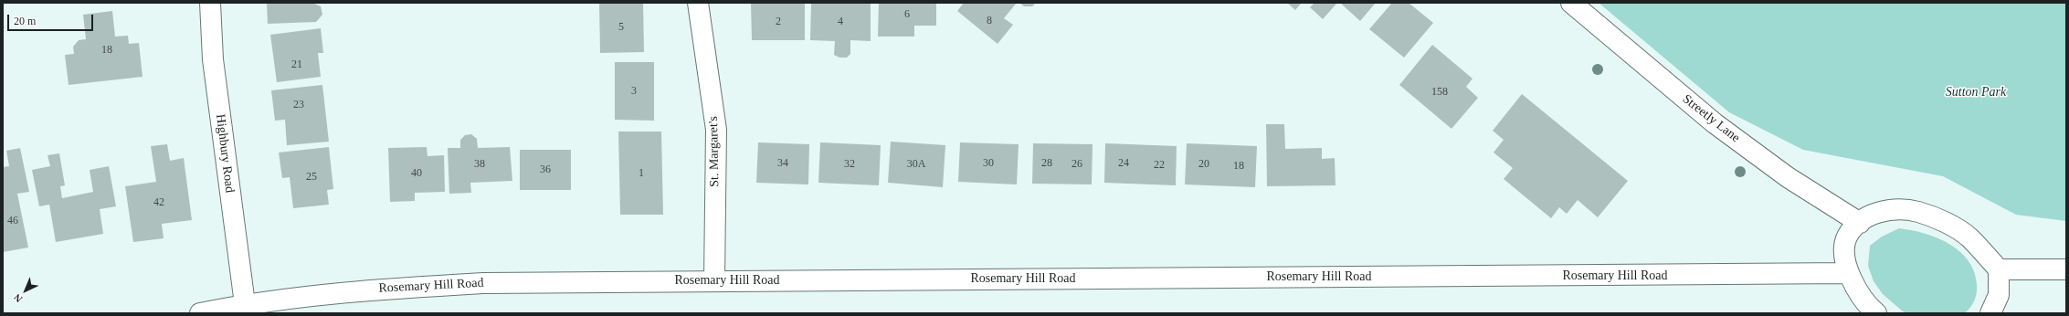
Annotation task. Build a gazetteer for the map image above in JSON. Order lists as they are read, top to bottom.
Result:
{
  "streets": {
    "main road": [
      "Streetly Lane",
      "St. Margaret's",
      "Highbury Road",
      "Rosemary Hill Road"
    ]
  },
  "crossings": [
    ["St. Margaret's", "Rosemary Hill Road"],
    ["Highbury Road", "Rosemary Hill Road"]
  ],
  "parks": ["Sutton Park"],
  "house_numbers": [
    "6",
    "8",
    "2",
    "4",
    "5",
    "18",
    "21",
    "3",
    "158",
    "23",
    "34",
    "30",
    "28",
    "24",
    "38",
    "32",
    "30A",
    "26",
    "20",
    "22",
    "18",
    "36",
    "40",
    "1",
    "25",
    "42",
    "46"
  ],
  "scale_bar": "20 m",
  "north": "bottom left"
}
